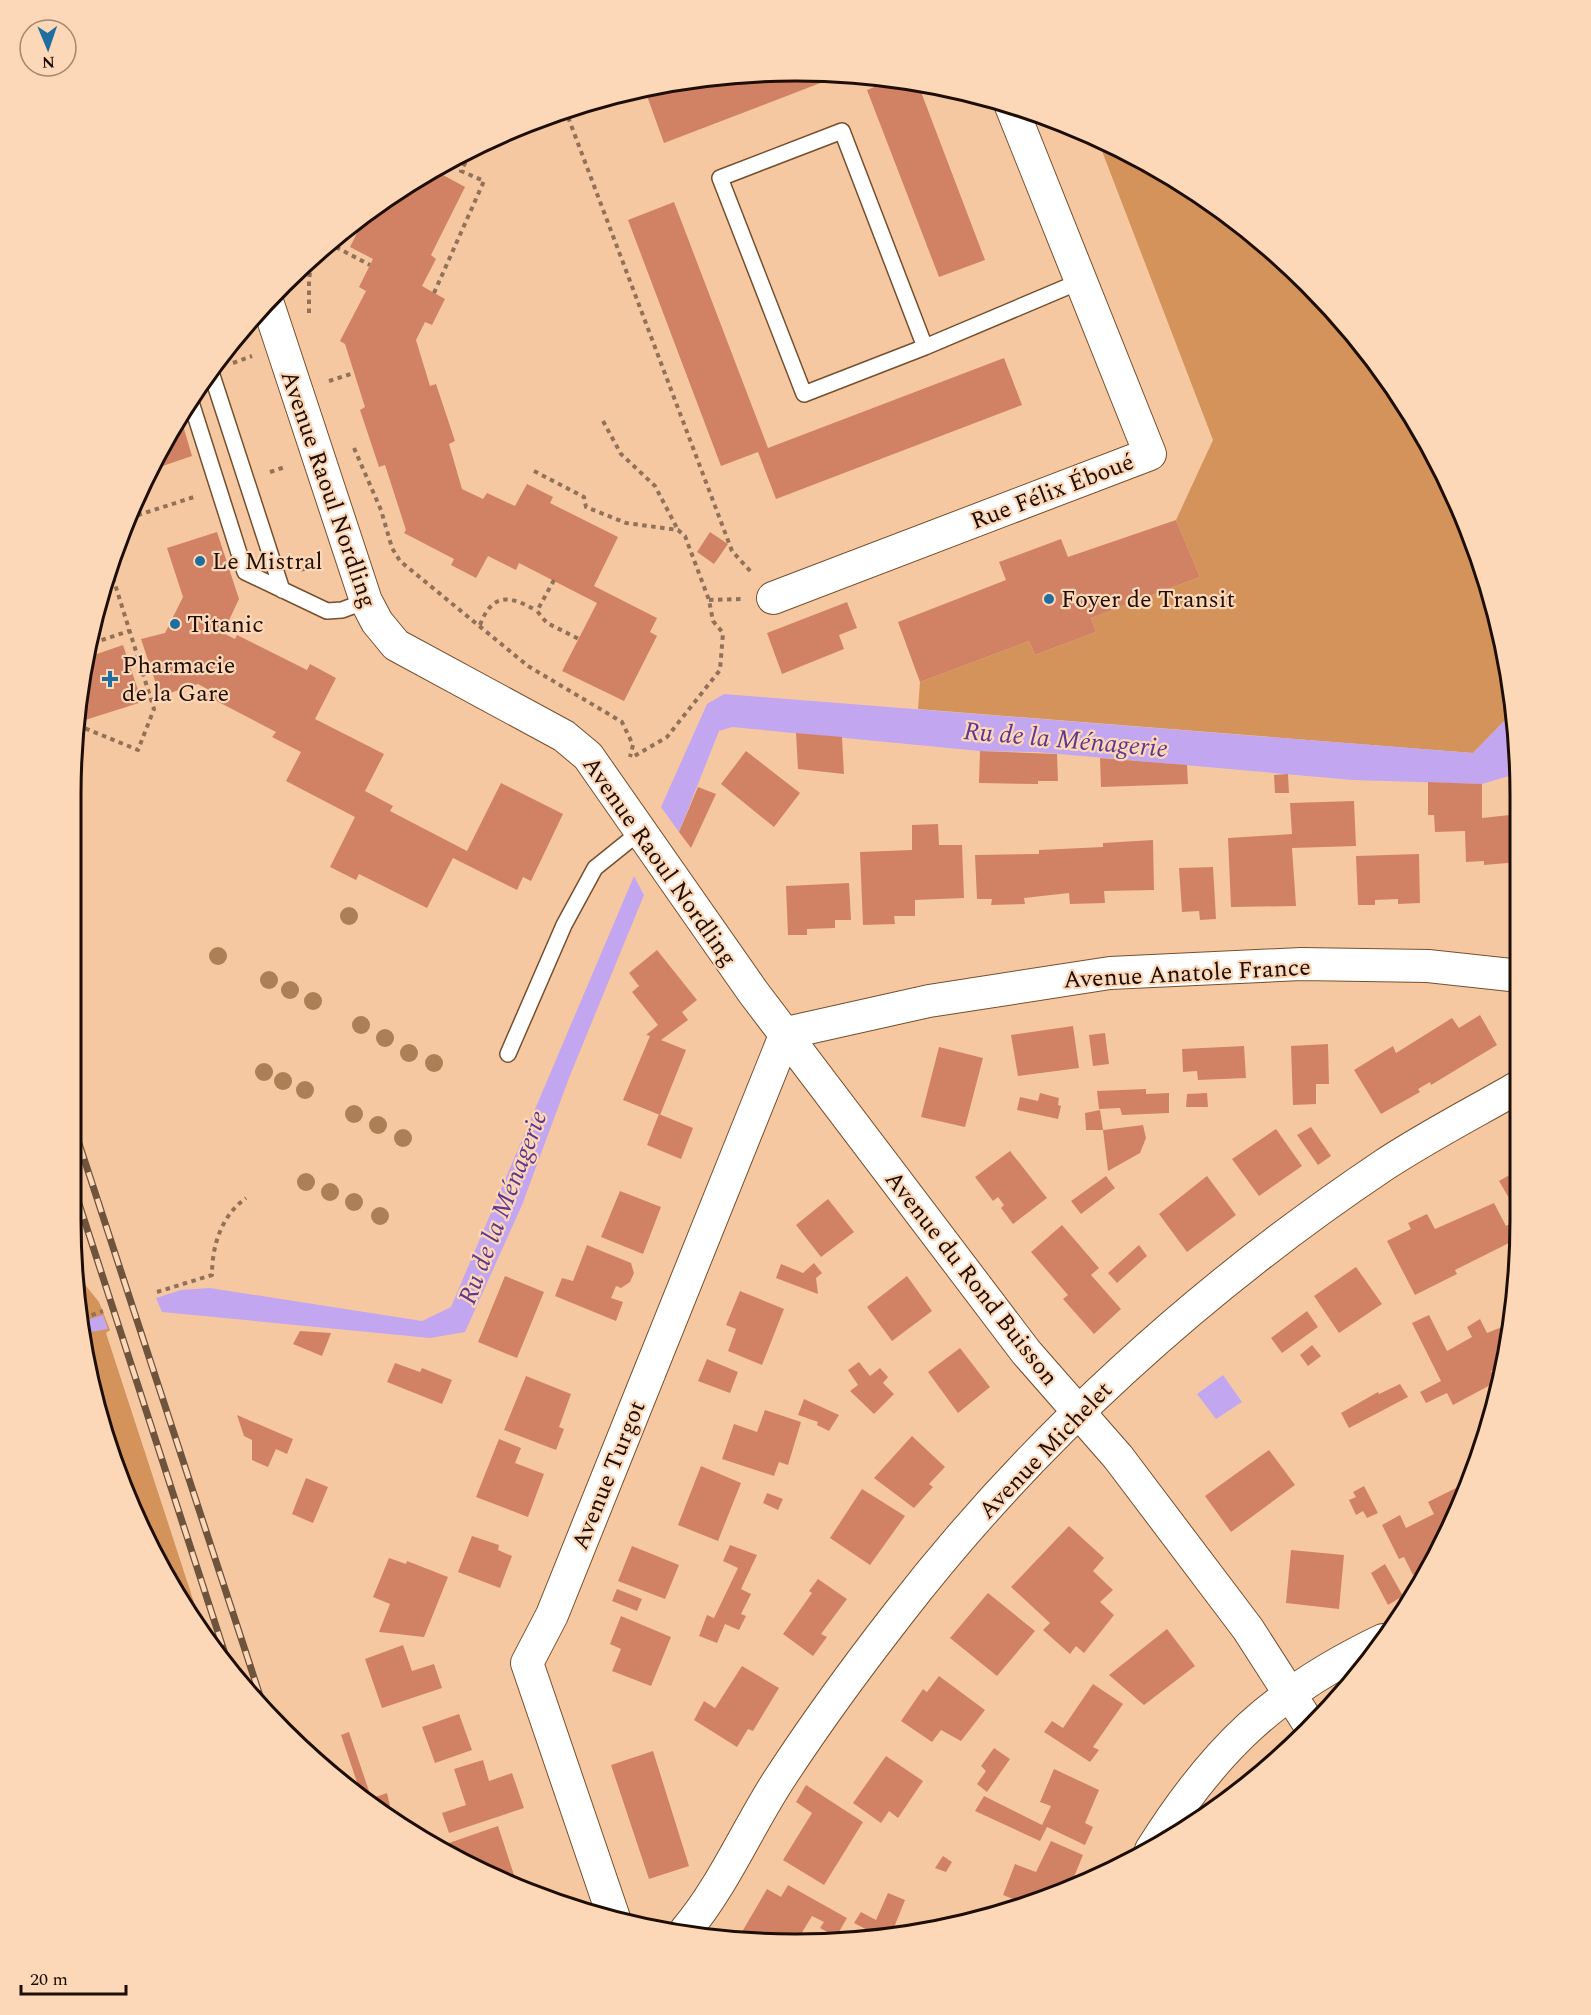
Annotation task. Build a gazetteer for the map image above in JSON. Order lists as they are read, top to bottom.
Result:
{
  "streets": {
    "street": [
      "Avenue Raoul Nordling",
      "Rue Félix Éboué",
      "Avenue Anatole France",
      "Avenue du Rond Buisson",
      "Avenue Michelet",
      "Avenue Turgot"
    ]
  },
  "crossings": [
    ["Avenue Raoul Nordling", "Avenue Anatole France"],
    ["Avenue Raoul Nordling", "Avenue du Rond Buisson"],
    ["Avenue Raoul Nordling", "Avenue Turgot"],
    ["Avenue Anatole France", "Avenue du Rond Buisson"],
    ["Avenue Anatole France", "Avenue Turgot"],
    ["Avenue du Rond Buisson", "Avenue Michelet"],
    ["Avenue du Rond Buisson", "Avenue Turgot"]
  ],
  "water": ["Ru de la Ménagerie"],
  "places": {
    "other": ["Le Mistral", "Foyer de Transit", "Titanic"],
    "health": ["Pharmacie de la Gare"]
  },
  "scale_bar": "20 m",
  "north": "bottom"
}
